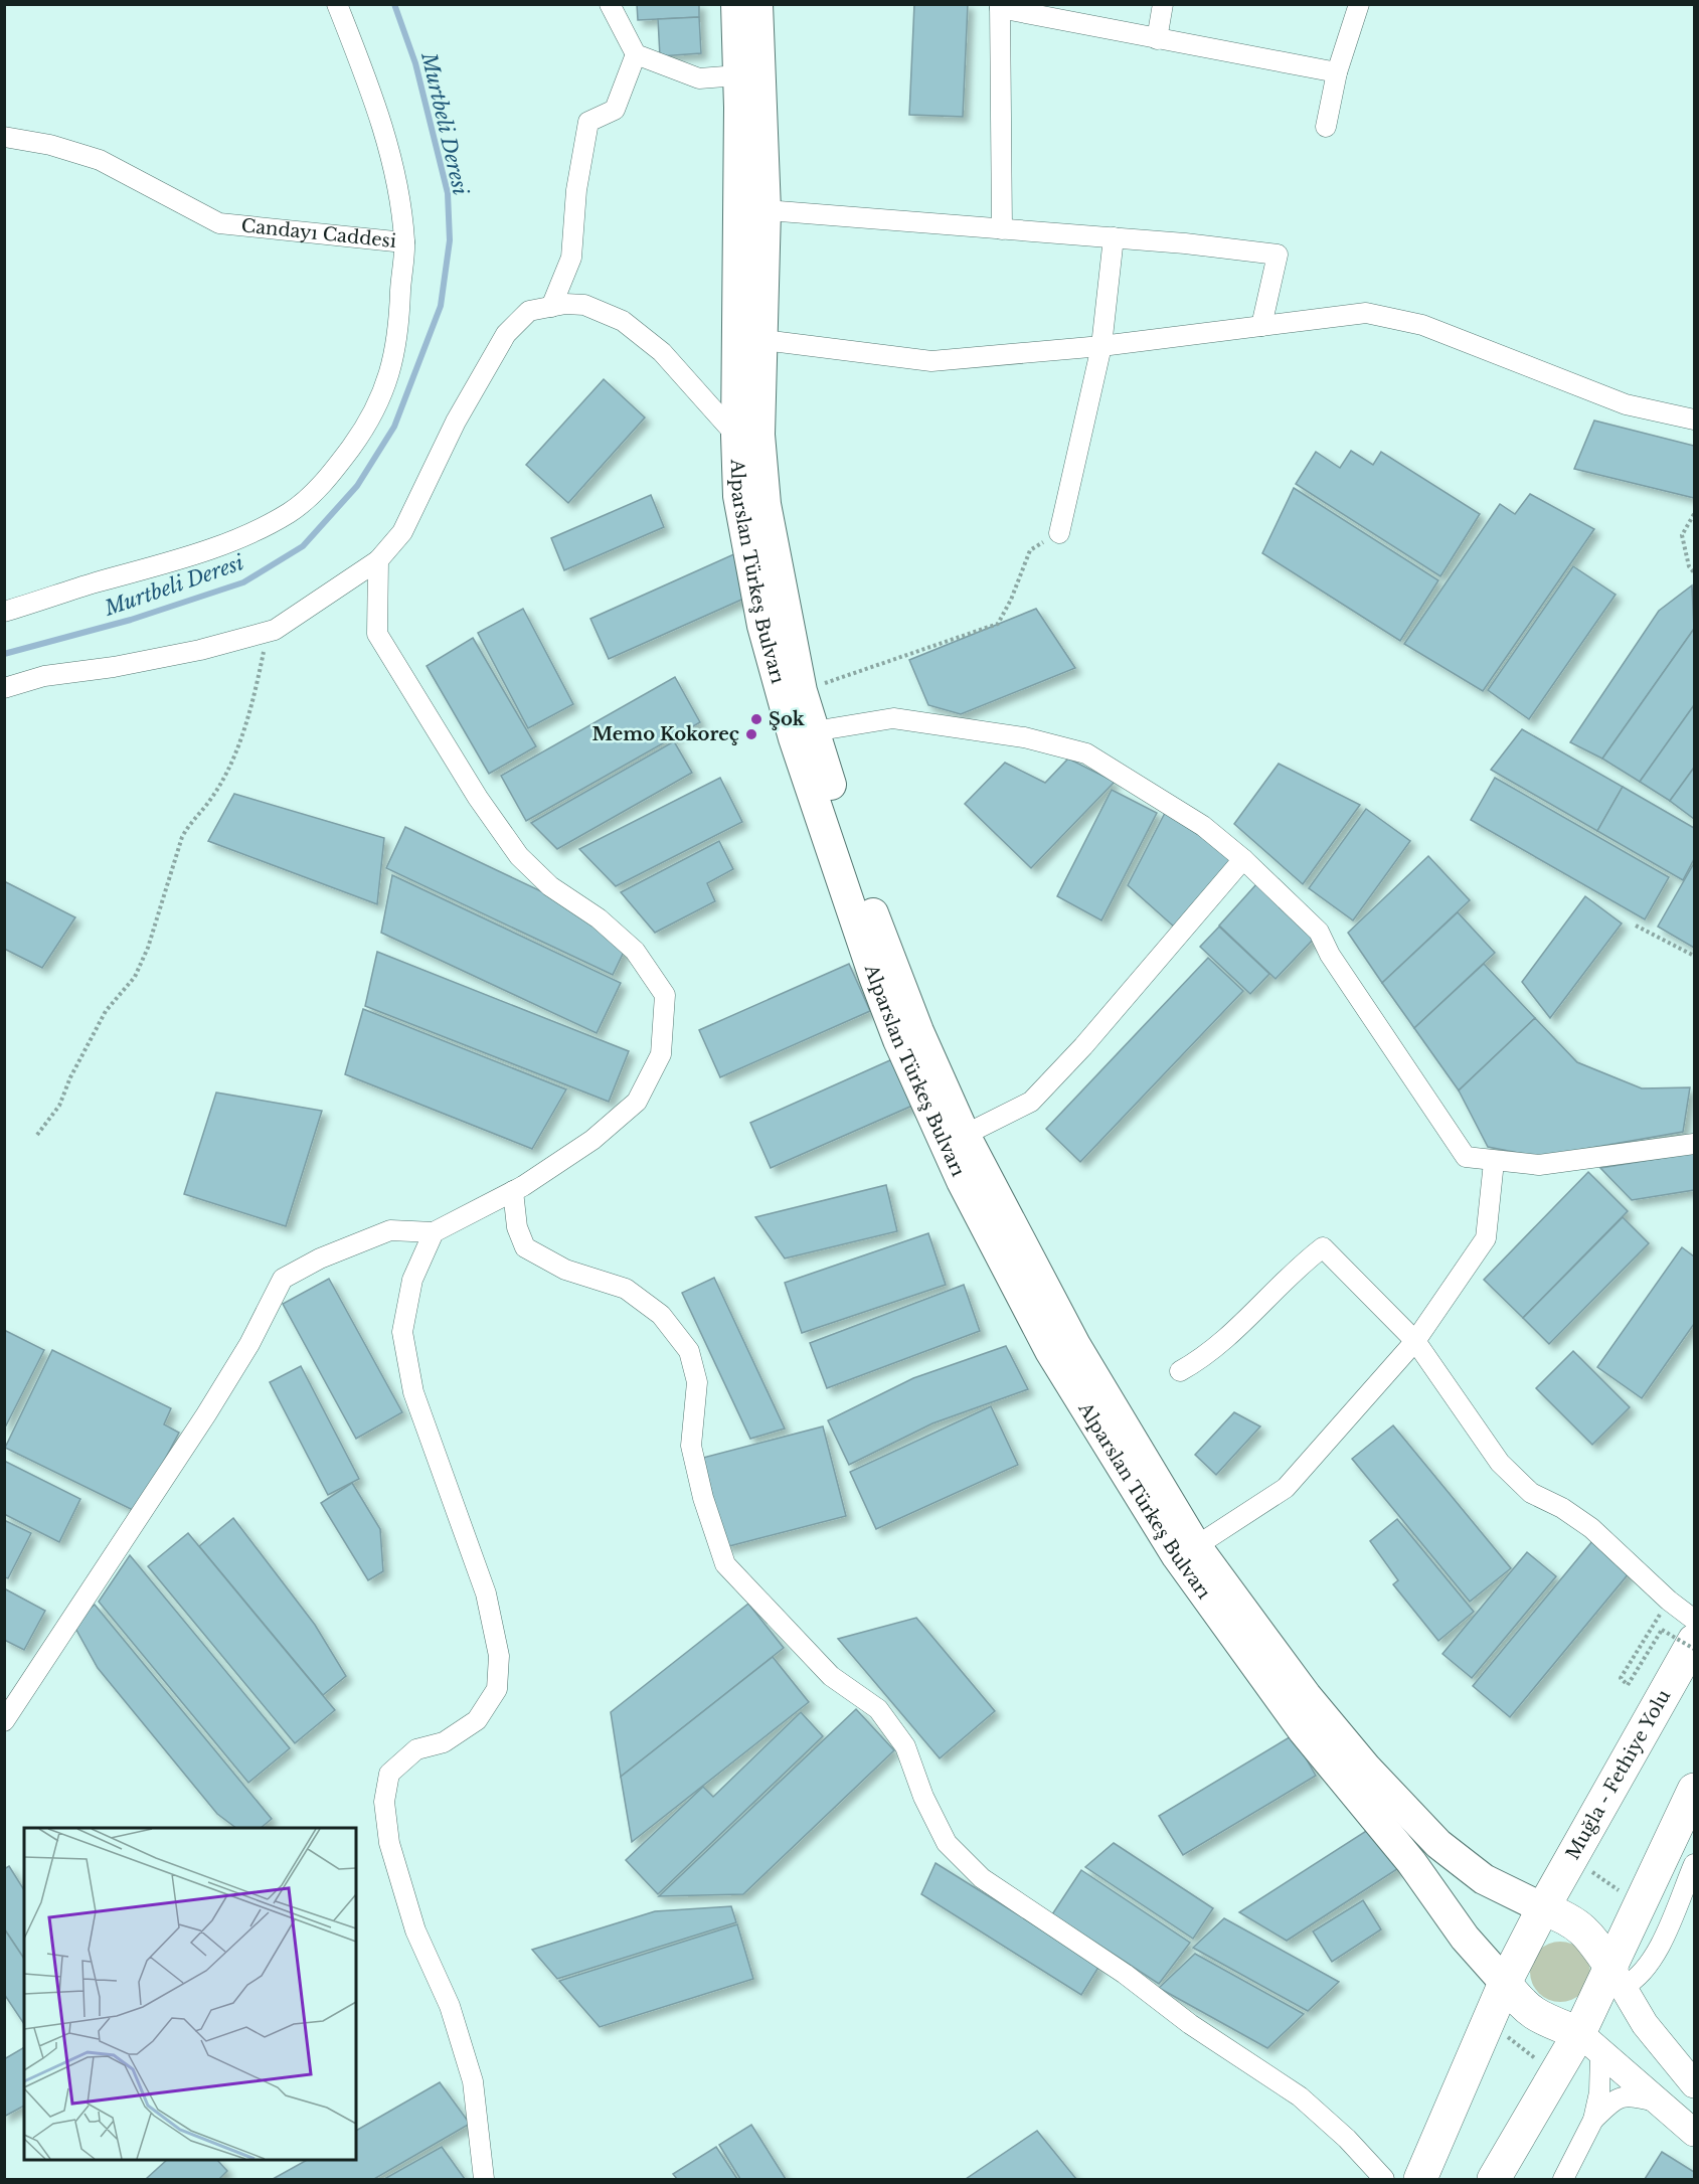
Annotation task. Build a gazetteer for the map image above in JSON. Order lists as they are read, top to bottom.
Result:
{
  "streets": {
    "highway": ["Muğla - Fethiye Yolu"],
    "main road": ["Alparslan Türkeş Bulvarı"],
    "street": ["Candayı Caddesi"]
  },
  "crossings": [
    ["Alparslan Türkeş Bulvarı", "Muğla - Fethiye Yolu"]
  ],
  "water": ["Murtbeli Deresi"],
  "places": ["Şok", "Memo Kokoreç"]
}
